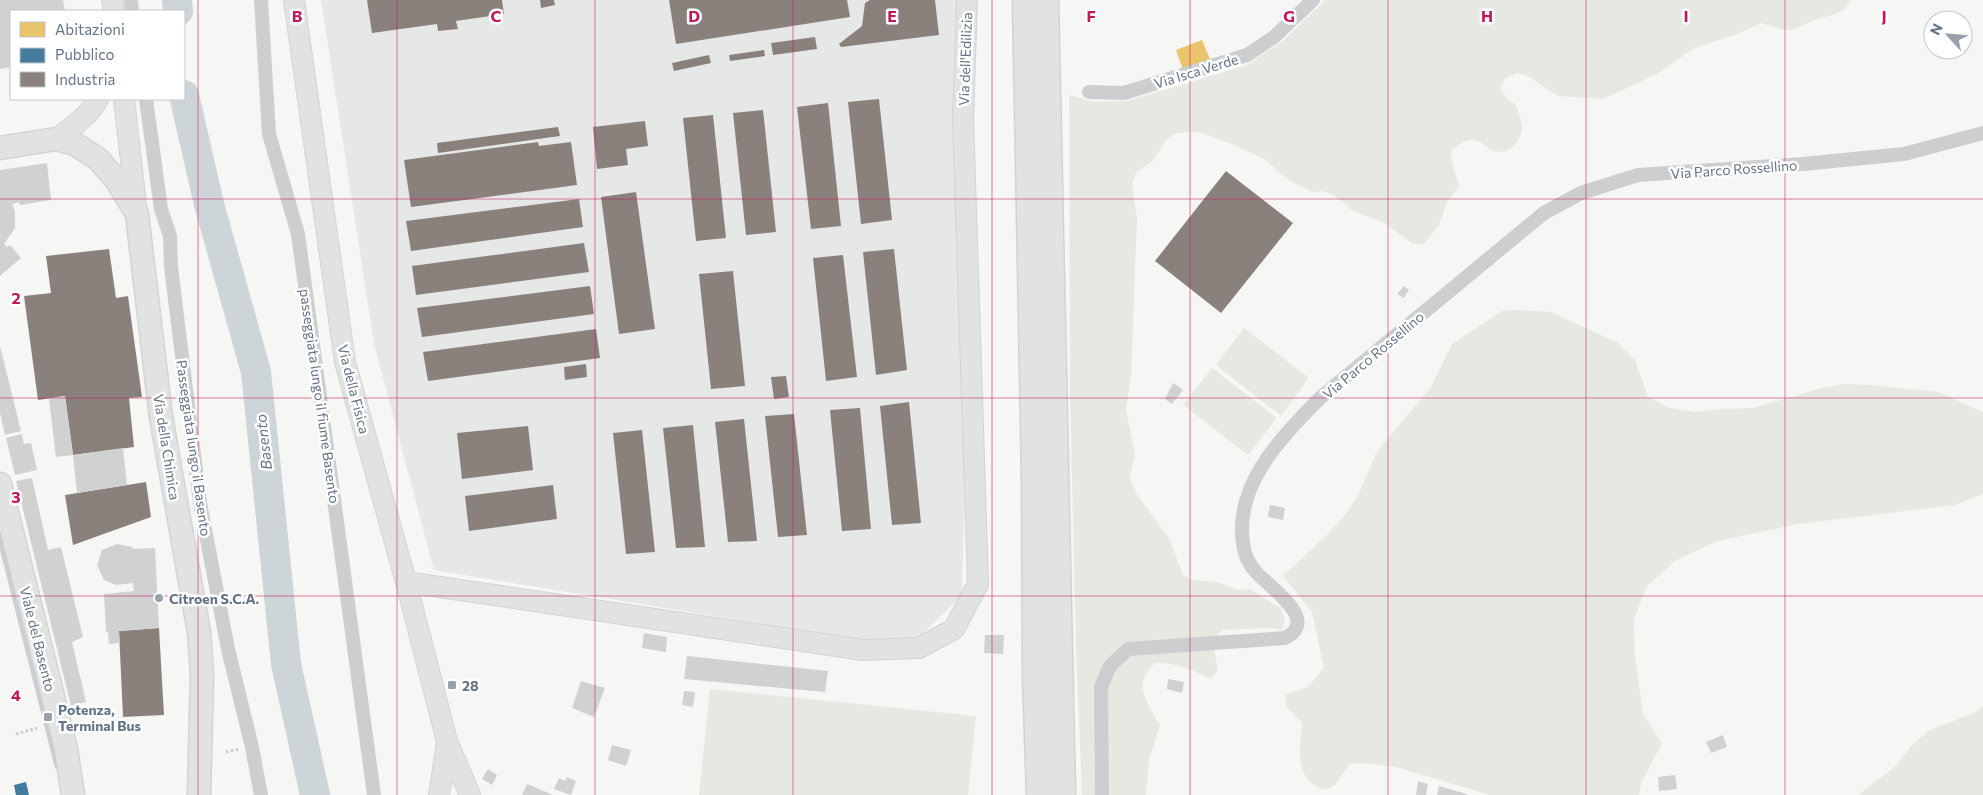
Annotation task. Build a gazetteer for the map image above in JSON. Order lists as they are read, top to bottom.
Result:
{
  "streets": {
    "main road": ["Via della Chimica", "Viale del Basento"],
    "street": [
      "Via dell'Edilizia",
      "Via Isca Verde",
      "Via Parco Rossellino",
      "Via della Fisica",
      "passeggiata lungo il fiume Basento",
      "Passeggiata lungo il Basento"
    ]
  },
  "crossings": [
    ["Via dell'Edilizia", "Via della Fisica"]
  ],
  "water": ["Basento"],
  "places": {
    "other": ["Citroen S.C.A."],
    "transit": ["28", "Potenza, Terminal Bus"]
  },
  "legend": ["Abitazioni", "Pubblico", "Industria"],
  "north": "top left",
  "grid": {
    "columns": [
      "B",
      "C",
      "D",
      "E",
      "F",
      "G",
      "H",
      "I",
      "J"
    ],
    "rows": ["2", "3", "4"]
  }
}
